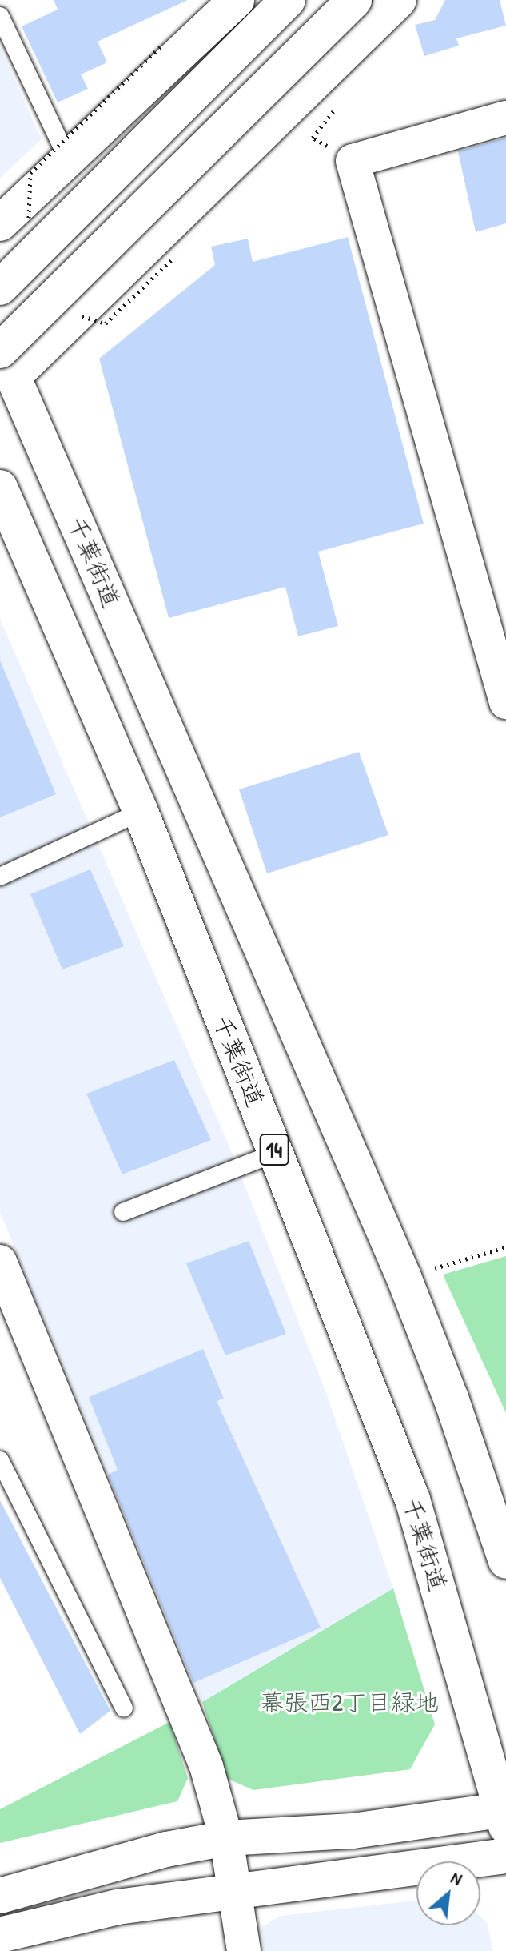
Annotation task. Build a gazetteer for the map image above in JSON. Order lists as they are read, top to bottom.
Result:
{
  "streets": {
    "main road": ["千葉街道", "14"]
  },
  "parks": ["幕張西2丁目緑地"],
  "north": "top right"
}
